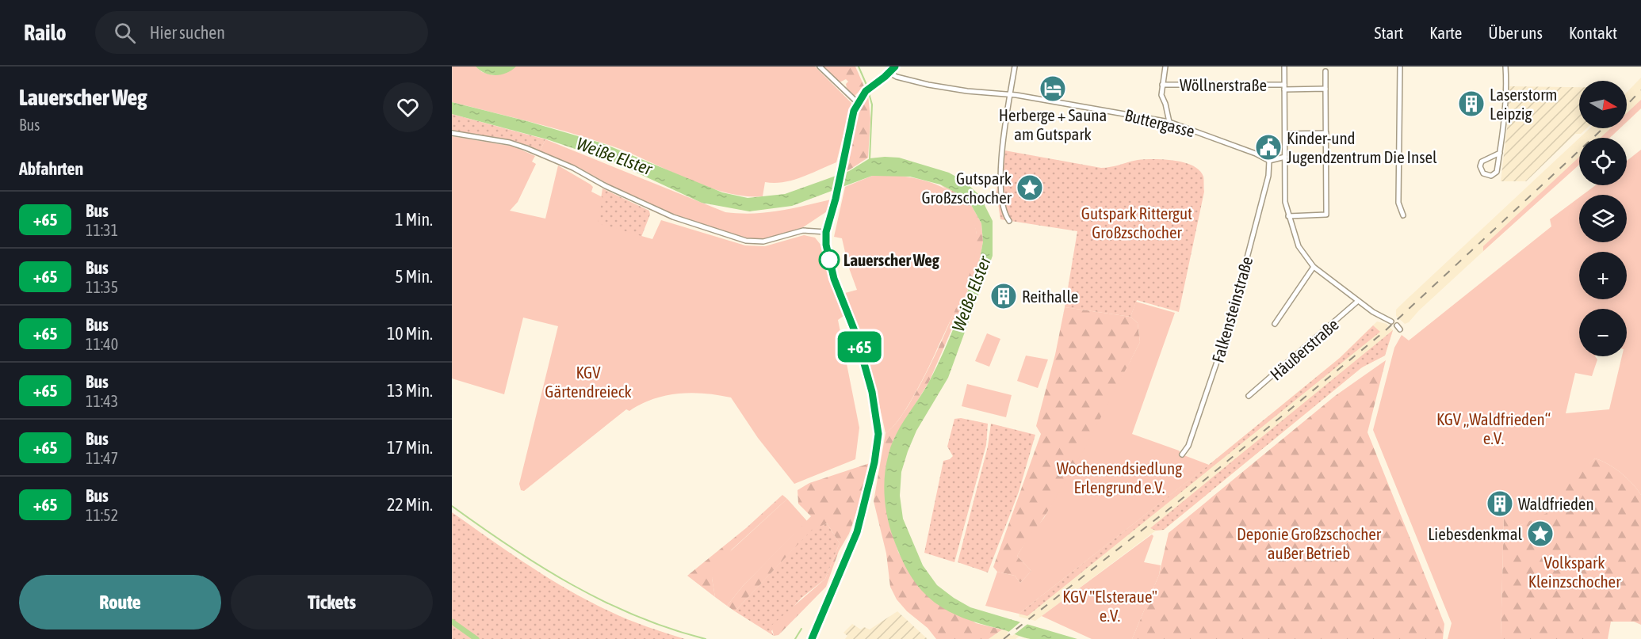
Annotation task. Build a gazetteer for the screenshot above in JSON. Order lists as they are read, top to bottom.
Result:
{
  "streets": {
    "street": [
      "Wöllnerstraße",
      "Buttergasse",
      "Falkensteinstraße",
      "Häußerstraße"
    ]
  },
  "crossings": [
    ["Buttergasse", "Falkensteinstraße"]
  ],
  "water": ["Weiße Elster"],
  "parks": [
    "Gutspark Rittergut Großzschocher",
    "KGV Gärtendreieck",
    "KGV „Waldfrieden“ e.V.",
    "Wochenendsiedlung Erlengrund e.V.",
    "Deponie Großzschocher außer Betrieb",
    "Volkspark Kleinzschocher",
    "KGV \"Elsteraue\" e.V."
  ],
  "places": {
    "hotel": ["Herberge + Sauna am Gutspark"],
    "building": ["Laserstorm Leipzig", "Reithalle", "Waldfrieden"],
    "public building": ["Kinder-und Jugendzentrum Die Insel"],
    "place": ["Gutspark Großzschocher", "Liebesdenkmal"],
    "other": ["Lauerscher Weg"]
  },
  "lines": ["bus line +65"],
  "north": "right",
  "page": {
    "header": "Railo",
    "search": "Hier suchen",
    "nav": [
      "Start",
      "Karte",
      "Über uns",
      "Kontakt"
    ],
    "heading": [
      ["Lauerscher Weg", "Bus"],
      "Abfahrten"
    ],
    "on_map": "+65",
    "map_buttons": ["+", "−"],
    "list": [
      {
        "mark": "+65",
        "name": "Bus",
        "note": "11:31",
        "value": "1 Min."
      },
      {
        "mark": "+65",
        "name": "Bus",
        "note": "11:35",
        "value": "5 Min."
      },
      {
        "mark": "+65",
        "name": "Bus",
        "note": "11:40",
        "value": "10 Min."
      },
      {
        "mark": "+65",
        "name": "Bus",
        "note": "11:43",
        "value": "13 Min."
      },
      {
        "mark": "+65",
        "name": "Bus",
        "note": "11:47",
        "value": "17 Min."
      },
      {
        "mark": "+65",
        "name": "Bus",
        "note": "11:52",
        "value": "22 Min."
      }
    ],
    "buttons": ["Route", "Tickets"]
  }
}
